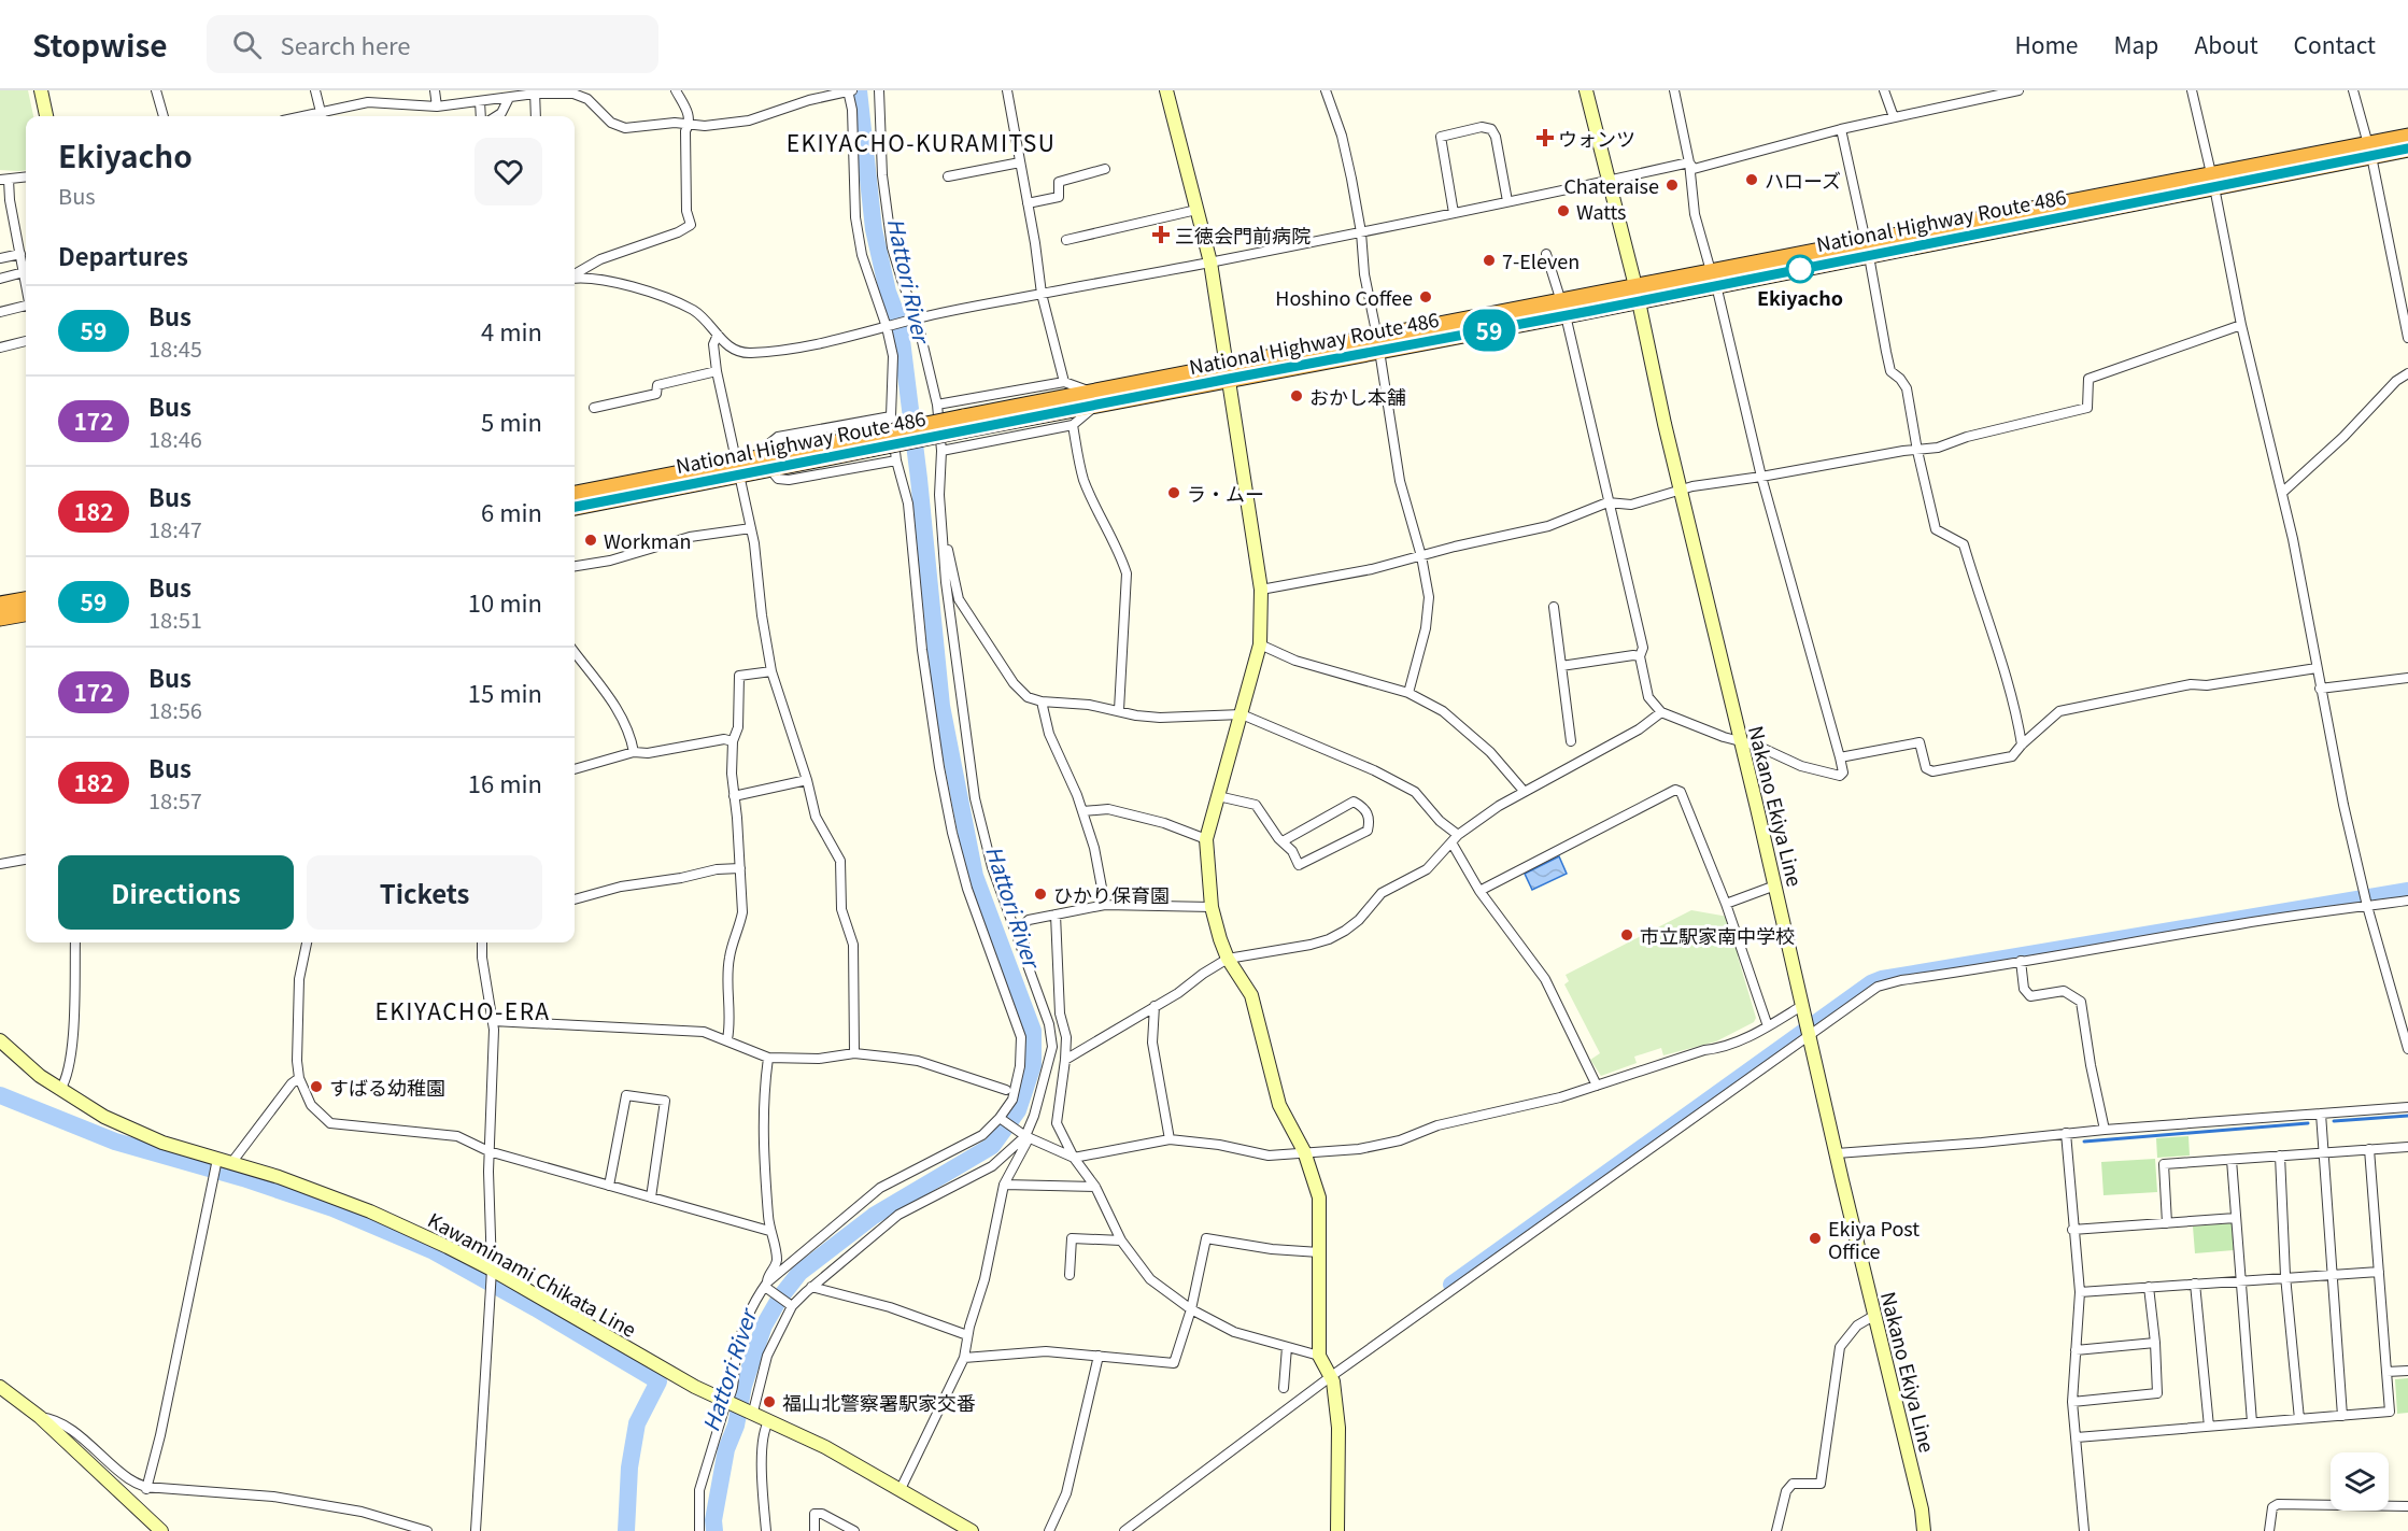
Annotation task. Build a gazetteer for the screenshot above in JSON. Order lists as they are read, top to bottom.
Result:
{
  "streets": {
    "highway": ["National Highway Route 486"],
    "main road": ["Nakano Ekiya Line", "Kawaminami Chikata Line"]
  },
  "crossings": [
    ["National Highway Route 486", "Nakano Ekiya Line"]
  ],
  "districts": ["EKIYACHO-KURAMITSU", "EKIYACHO-ERA"],
  "water": ["Hattori River"],
  "places": {
    "health": ["ウォンツ", "三徳会門前病院"],
    "other": [
      "ハローズ",
      "Chateraise",
      "Watts",
      "7-Eleven",
      "Ekiyacho",
      "Hoshino Coffee",
      "おかし本舗",
      "ラ・ムー",
      "Workman",
      "ひかり保育園",
      "市立駅家南中学校",
      "すばる幼稚園",
      "Ekiya Post Office",
      "福山北警察署駅家交番"
    ]
  },
  "lines": ["bus line 59"],
  "page": {
    "header": "Stopwise",
    "search": "Search here",
    "nav": [
      "Home",
      "Map",
      "About",
      "Contact"
    ],
    "on_map": "59",
    "heading": [
      ["Ekiyacho", "Bus"],
      "Departures"
    ],
    "list": [
      {
        "mark": "59",
        "name": "Bus",
        "note": "18:45",
        "value": "4 min"
      },
      {
        "mark": "172",
        "name": "Bus",
        "note": "18:46",
        "value": "5 min"
      },
      {
        "mark": "182",
        "name": "Bus",
        "note": "18:47",
        "value": "6 min"
      },
      {
        "mark": "59",
        "name": "Bus",
        "note": "18:51",
        "value": "10 min"
      },
      {
        "mark": "172",
        "name": "Bus",
        "note": "18:56",
        "value": "15 min"
      },
      {
        "mark": "182",
        "name": "Bus",
        "note": "18:57",
        "value": "16 min"
      }
    ],
    "buttons": ["Directions", "Tickets"]
  }
}
